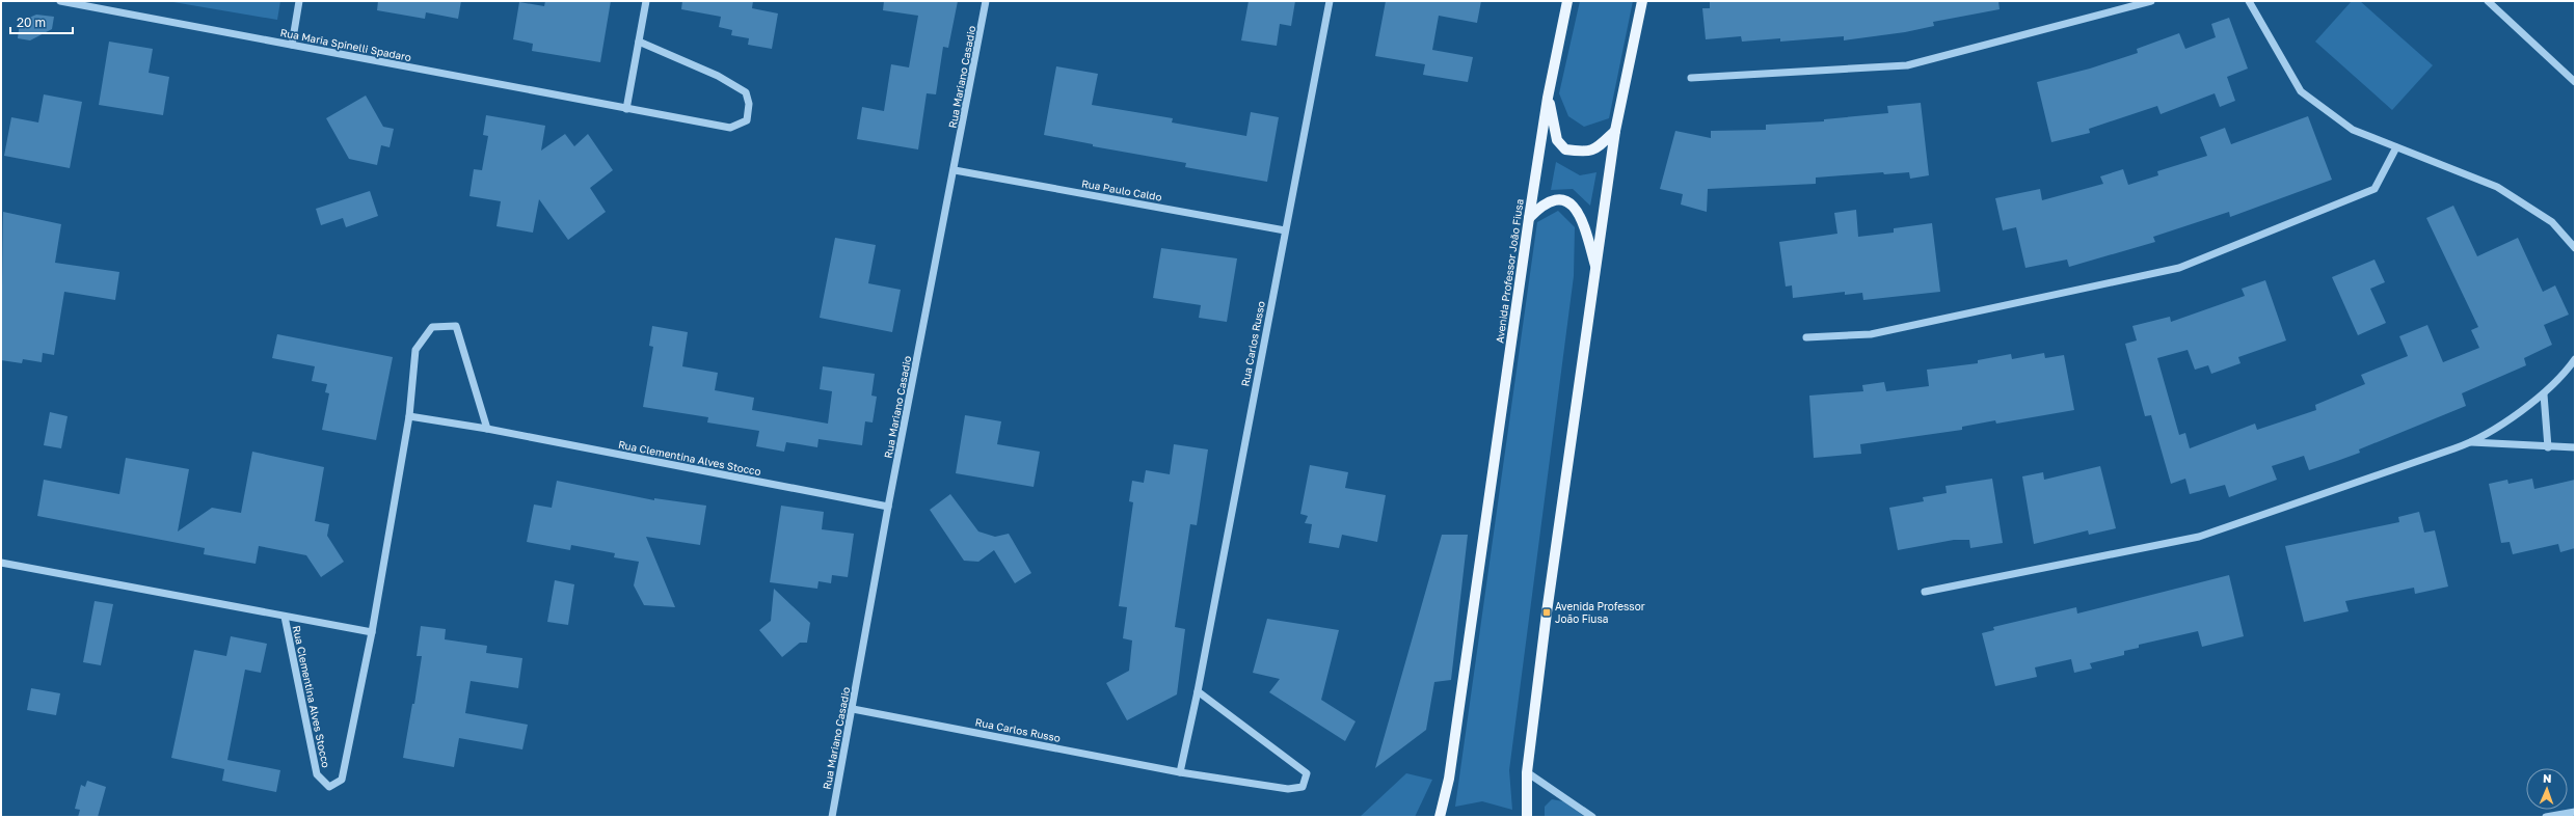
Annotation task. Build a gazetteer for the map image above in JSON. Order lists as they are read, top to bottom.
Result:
{
  "streets": {
    "main road": ["Avenida Professor João Fiusa"],
    "street": [
      "Rua Maria Spinelli Spadaro",
      "Rua Mariano Casadio",
      "Rua Paulo Caldo",
      "Rua Carlos Russo",
      "Rua Clementina Alves Stocco"
    ]
  },
  "crossings": [
    ["Rua Mariano Casadio", "Rua Paulo Caldo"],
    ["Rua Mariano Casadio", "Rua Carlos Russo"],
    ["Rua Mariano Casadio", "Rua Clementina Alves Stocco"],
    ["Rua Paulo Caldo", "Rua Carlos Russo"]
  ],
  "places": {
    "transit": ["Avenida Professor João Fiusa"]
  },
  "scale_bar": "20 m",
  "north": "top"
}
